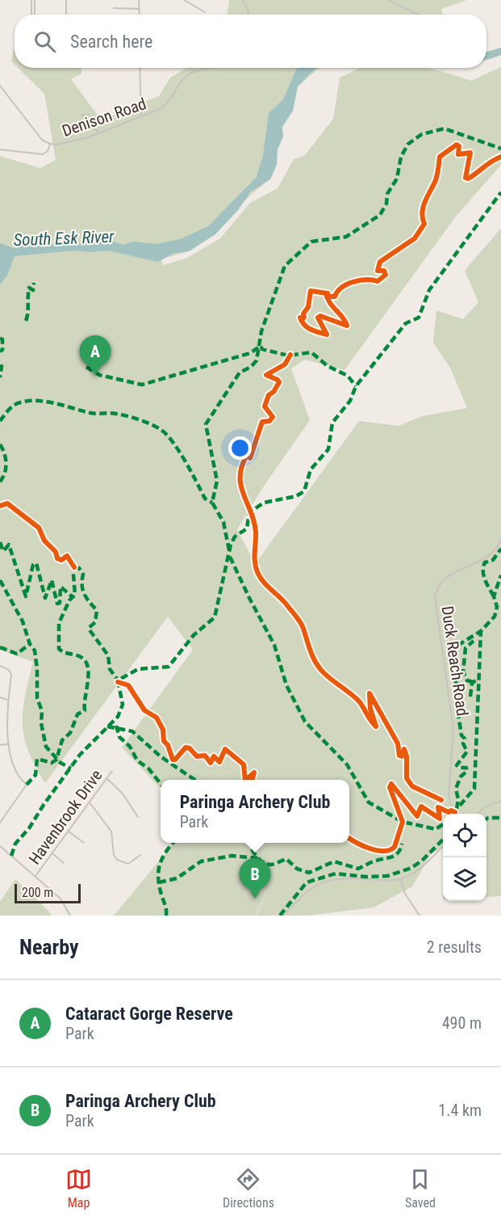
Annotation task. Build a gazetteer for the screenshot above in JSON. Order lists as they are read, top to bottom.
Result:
{
  "streets": {
    "street": ["Denison Road", "Duck Reach Road", "Havenbrook Drive"]
  },
  "water": ["South Esk River"],
  "scale_bar": "200 m",
  "page": {
    "search": "Search here",
    "pins": ["A", "B"],
    "popup": ["Paringa Archery Club", "Park"],
    "scale": "200 m",
    "heading": ["Nearby", "2 results"],
    "list": [
      {
        "mark": "A",
        "name": "Cataract Gorge Reserve",
        "note": "Park",
        "value": "490 m"
      },
      {
        "mark": "B",
        "name": "Paringa Archery Club",
        "note": "Park",
        "value": "1.4 km"
      }
    ],
    "nav": ["Map", "Directions", "Saved"]
  }
}
